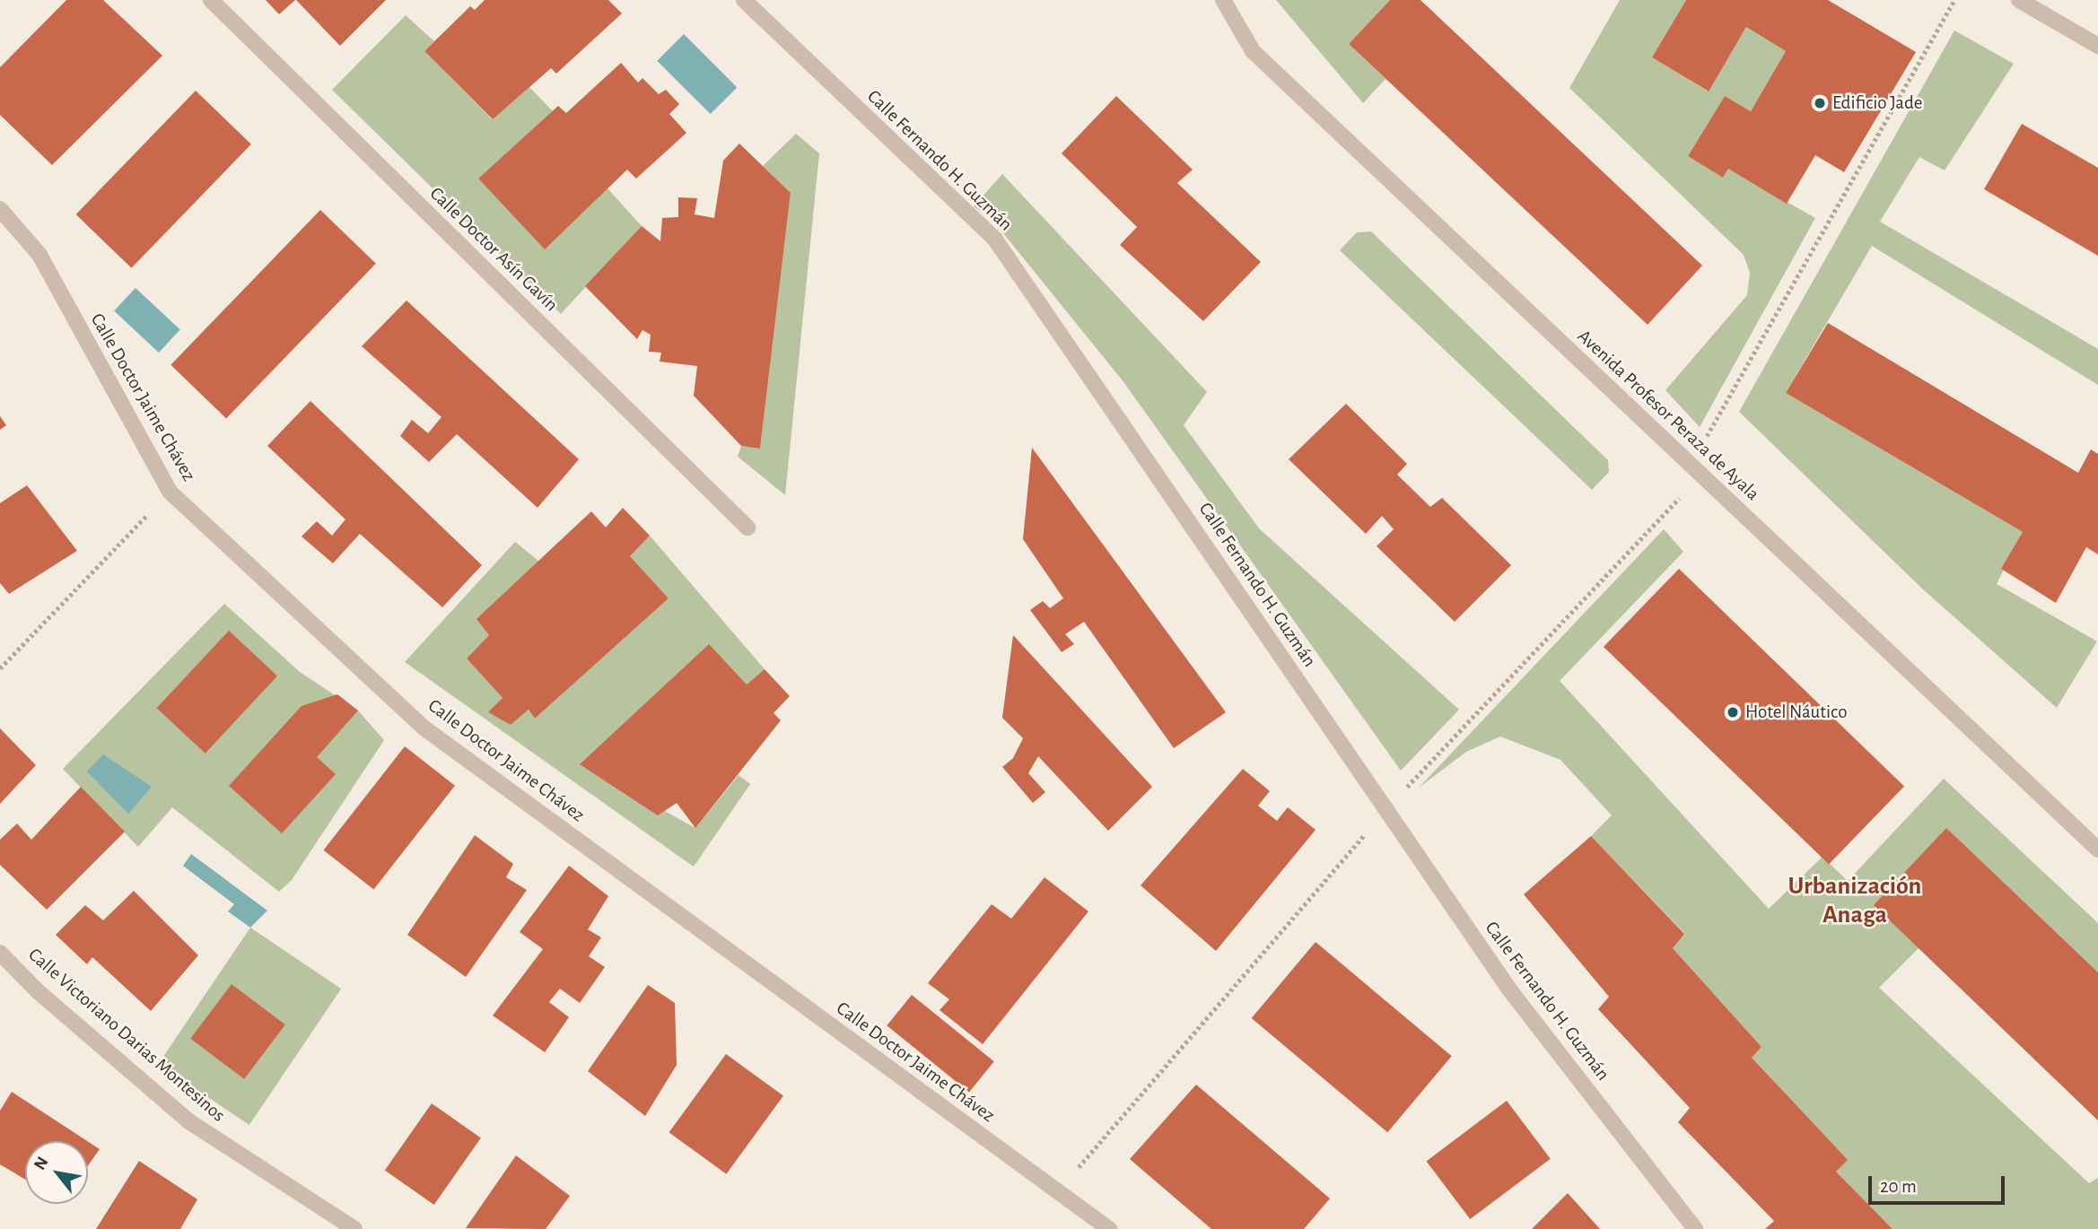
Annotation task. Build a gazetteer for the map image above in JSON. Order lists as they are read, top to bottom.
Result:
{
  "streets": {
    "street": [
      "Calle Fernando H. Guzmán",
      "Calle Doctor Asín Gavín",
      "Calle Doctor Jaime Chávez",
      "Avenida Profesor Peraza de Ayala",
      "Calle Victoriano Darias Montesinos"
    ]
  },
  "districts": ["Urbanización Anaga"],
  "places": ["Edificio Jade", "Hotel Náutico"],
  "scale_bar": "20 m",
  "north": "top left"
}
